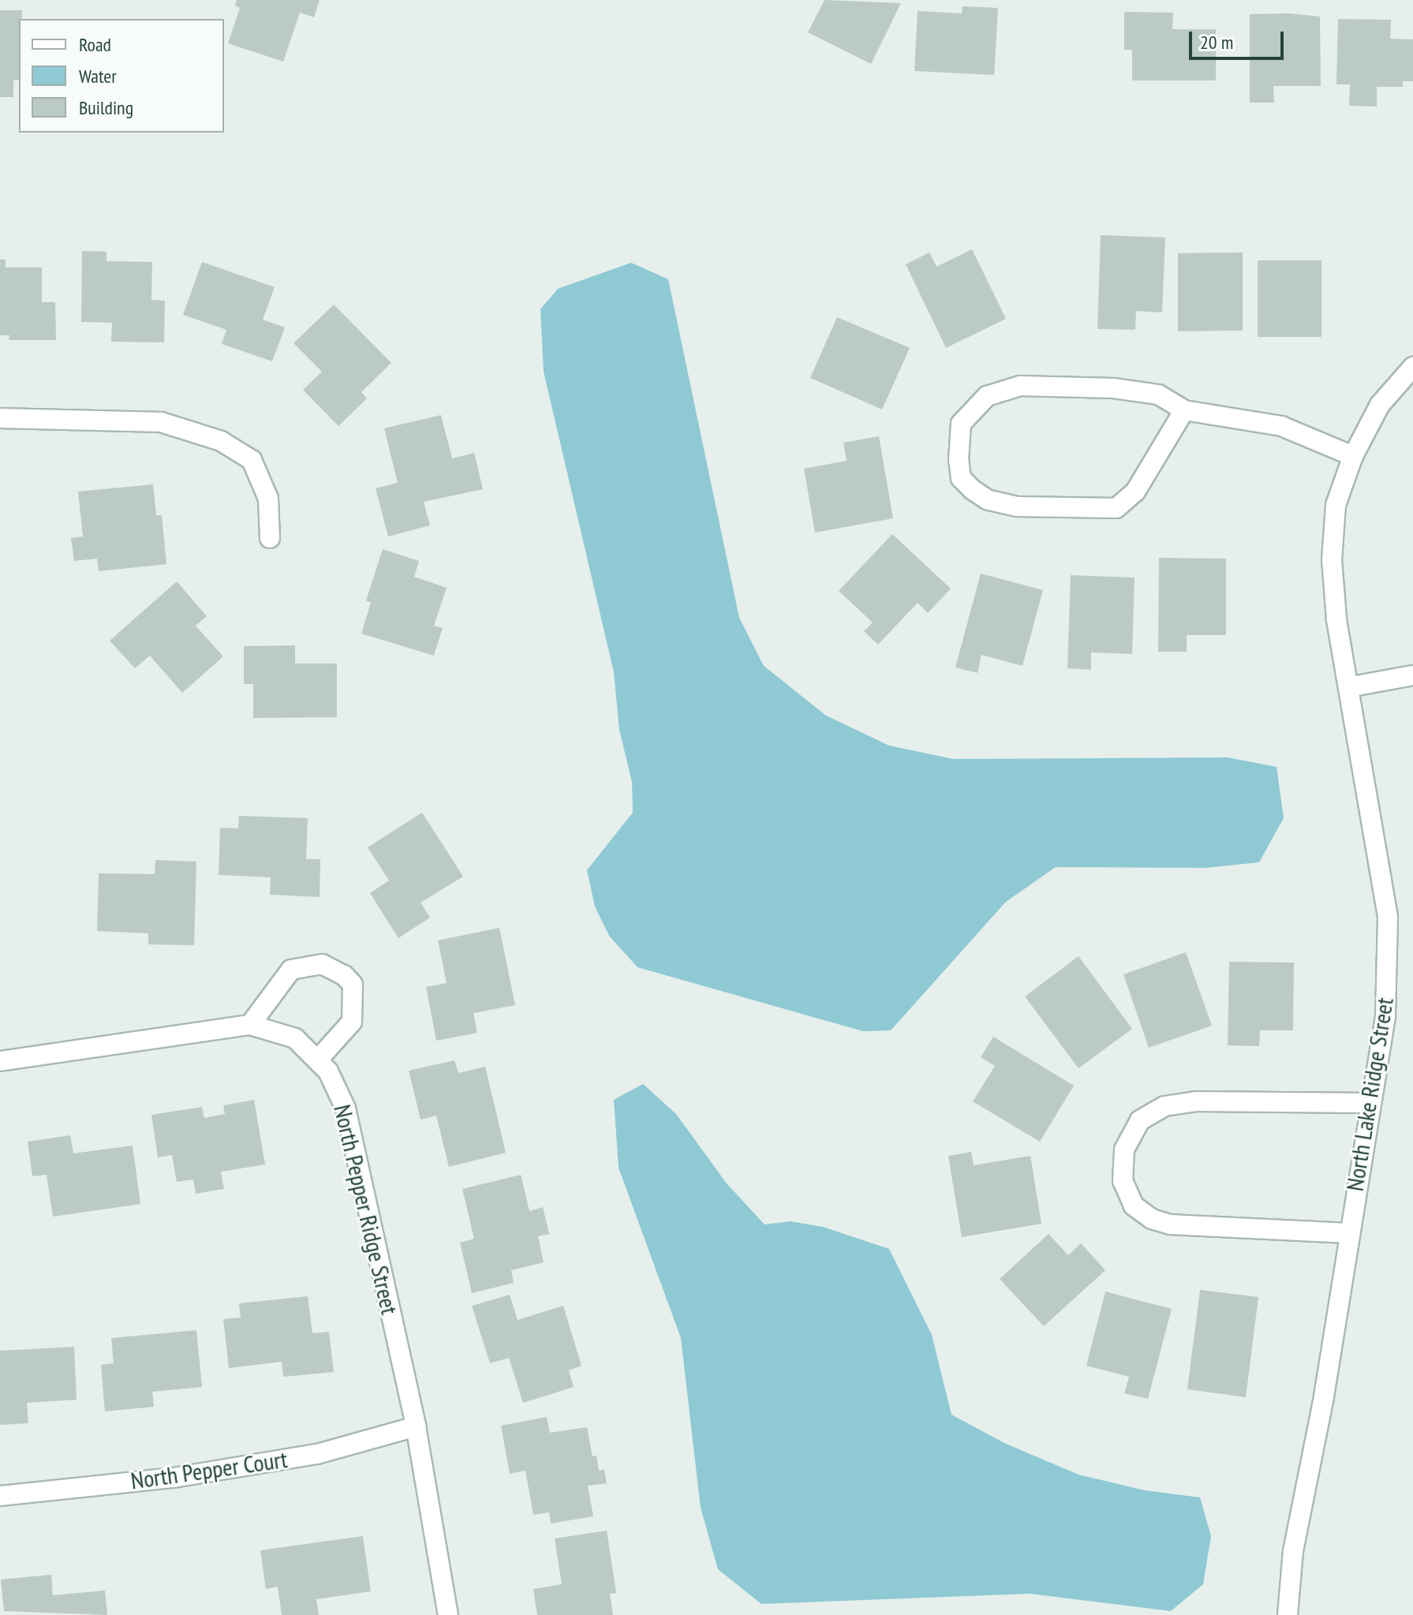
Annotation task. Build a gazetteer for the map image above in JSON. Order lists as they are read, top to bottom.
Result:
{
  "streets": {
    "street": ["North Lake Ridge Street", "North Pepper Ridge Street", "North Pepper Court"]
  },
  "crossings": [
    ["North Pepper Ridge Street", "North Pepper Court"]
  ],
  "legend": ["Road", "Water", "Building"],
  "scale_bar": "20 m"
}
